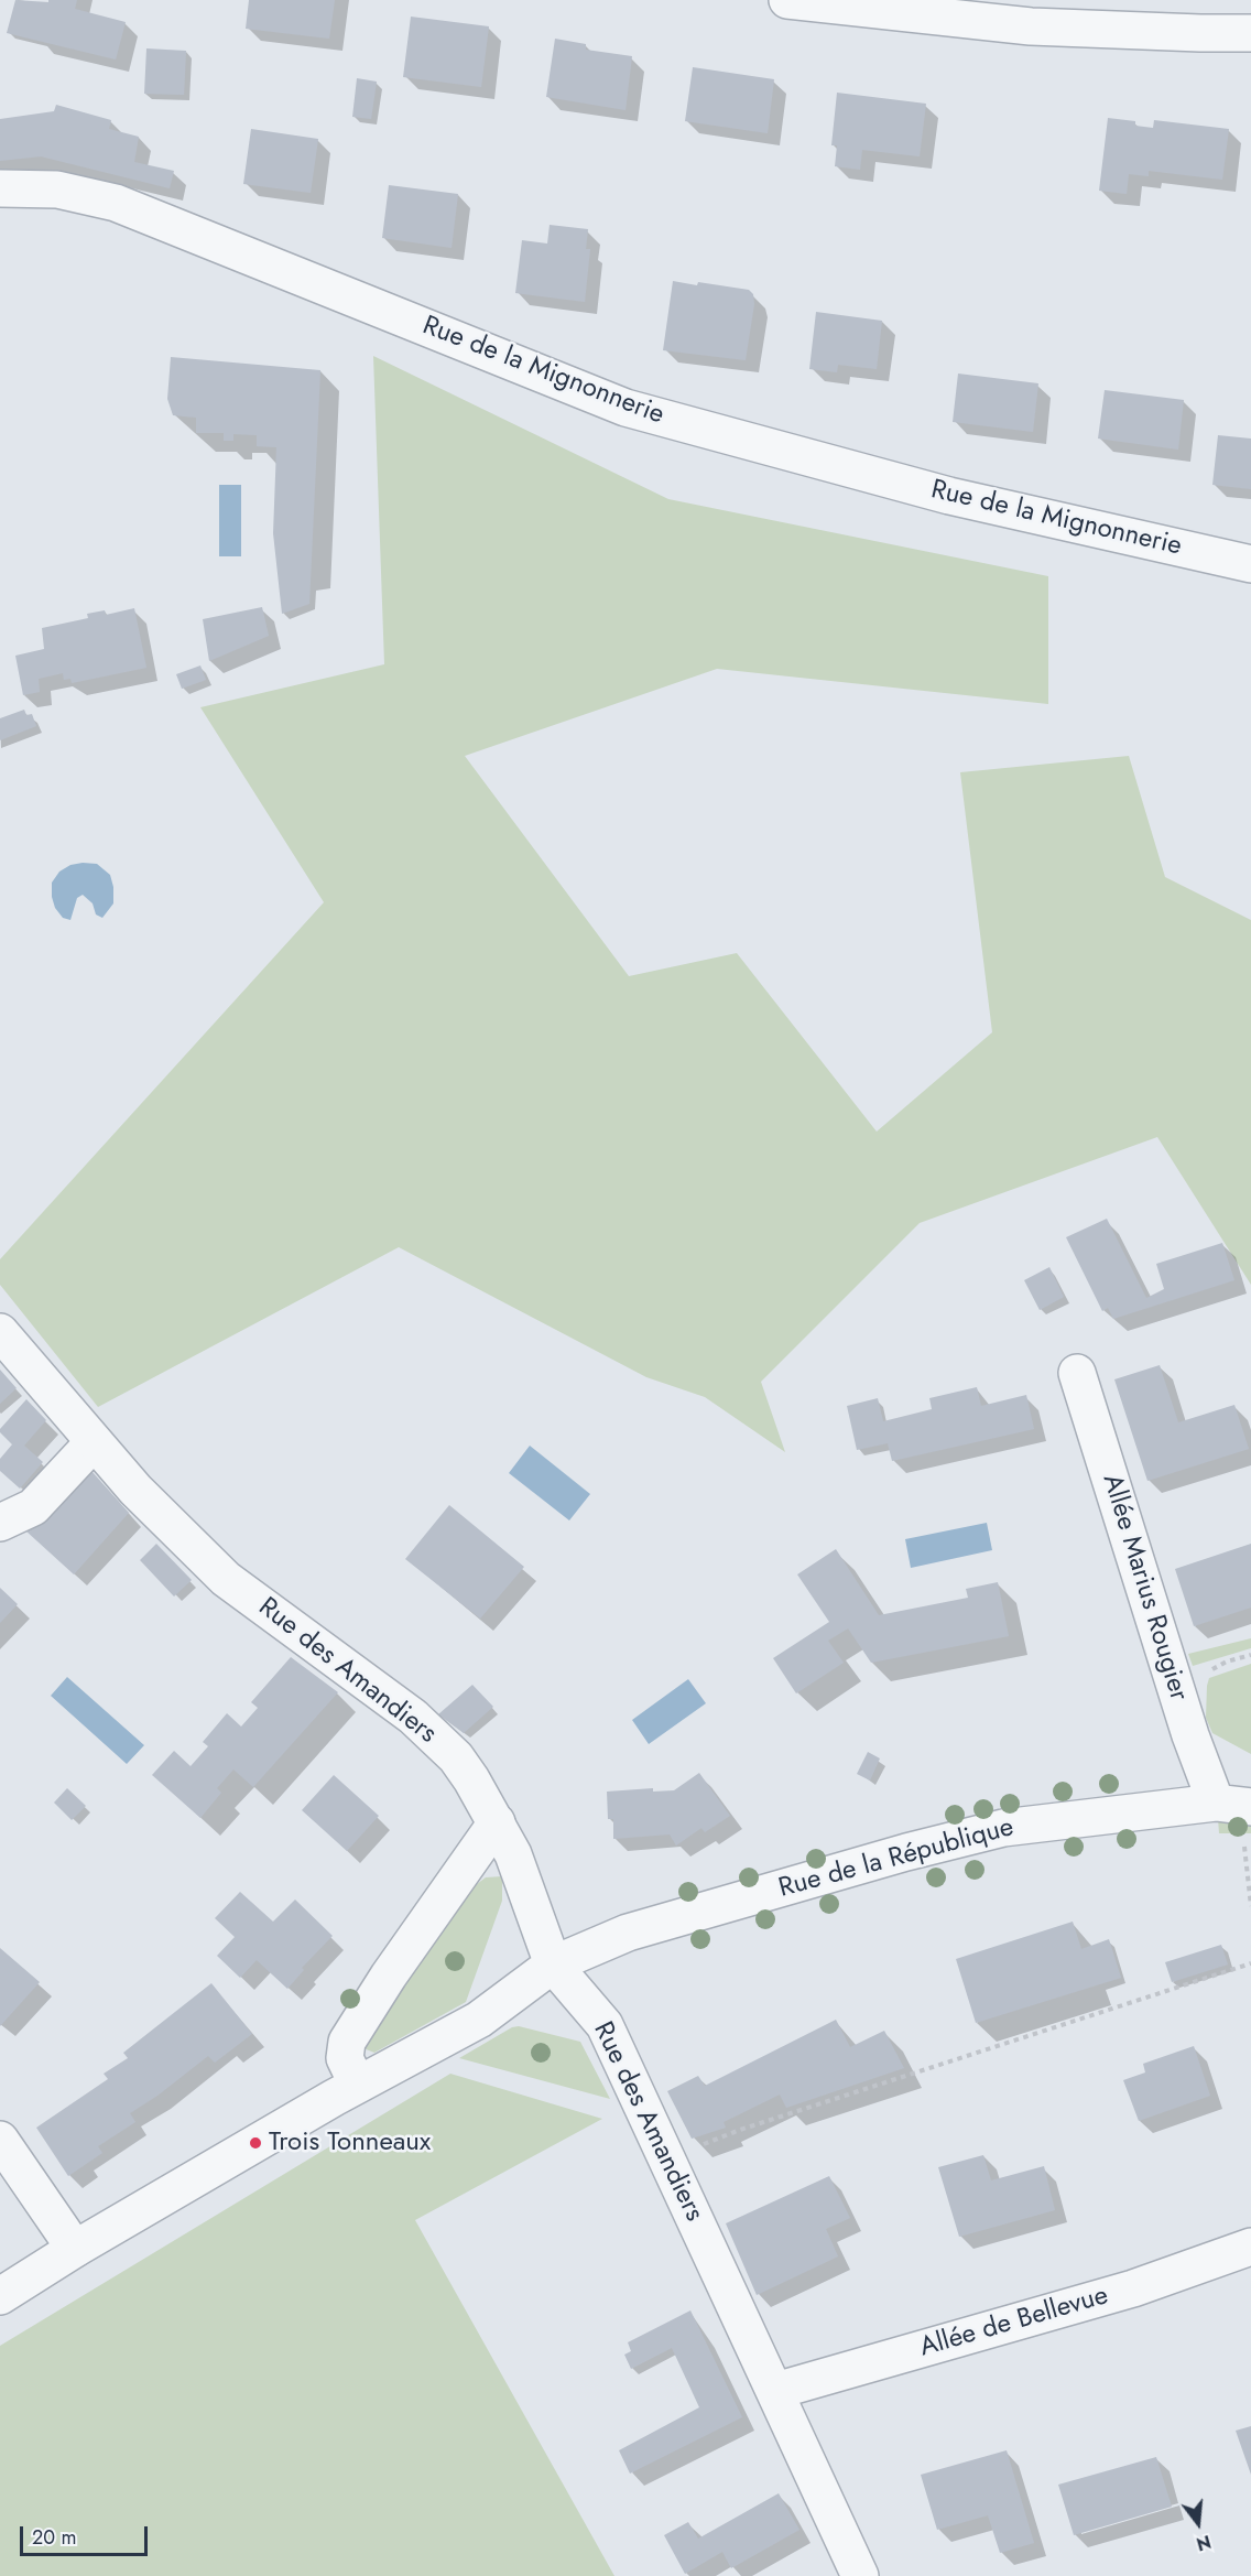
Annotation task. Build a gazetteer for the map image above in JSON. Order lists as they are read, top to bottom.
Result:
{
  "streets": {
    "street": [
      "Rue de la Mignonnerie",
      "Allée Marius Rougier",
      "Rue des Amandiers",
      "Rue de la République",
      "Allée de Bellevue"
    ]
  },
  "crossings": [
    ["Allée Marius Rougier", "Rue de la République"],
    ["Rue des Amandiers", "Rue de la République"],
    ["Rue des Amandiers", "Allée de Bellevue"]
  ],
  "places": ["Trois Tonneaux"],
  "scale_bar": "20 m",
  "north": "bottom"
}
